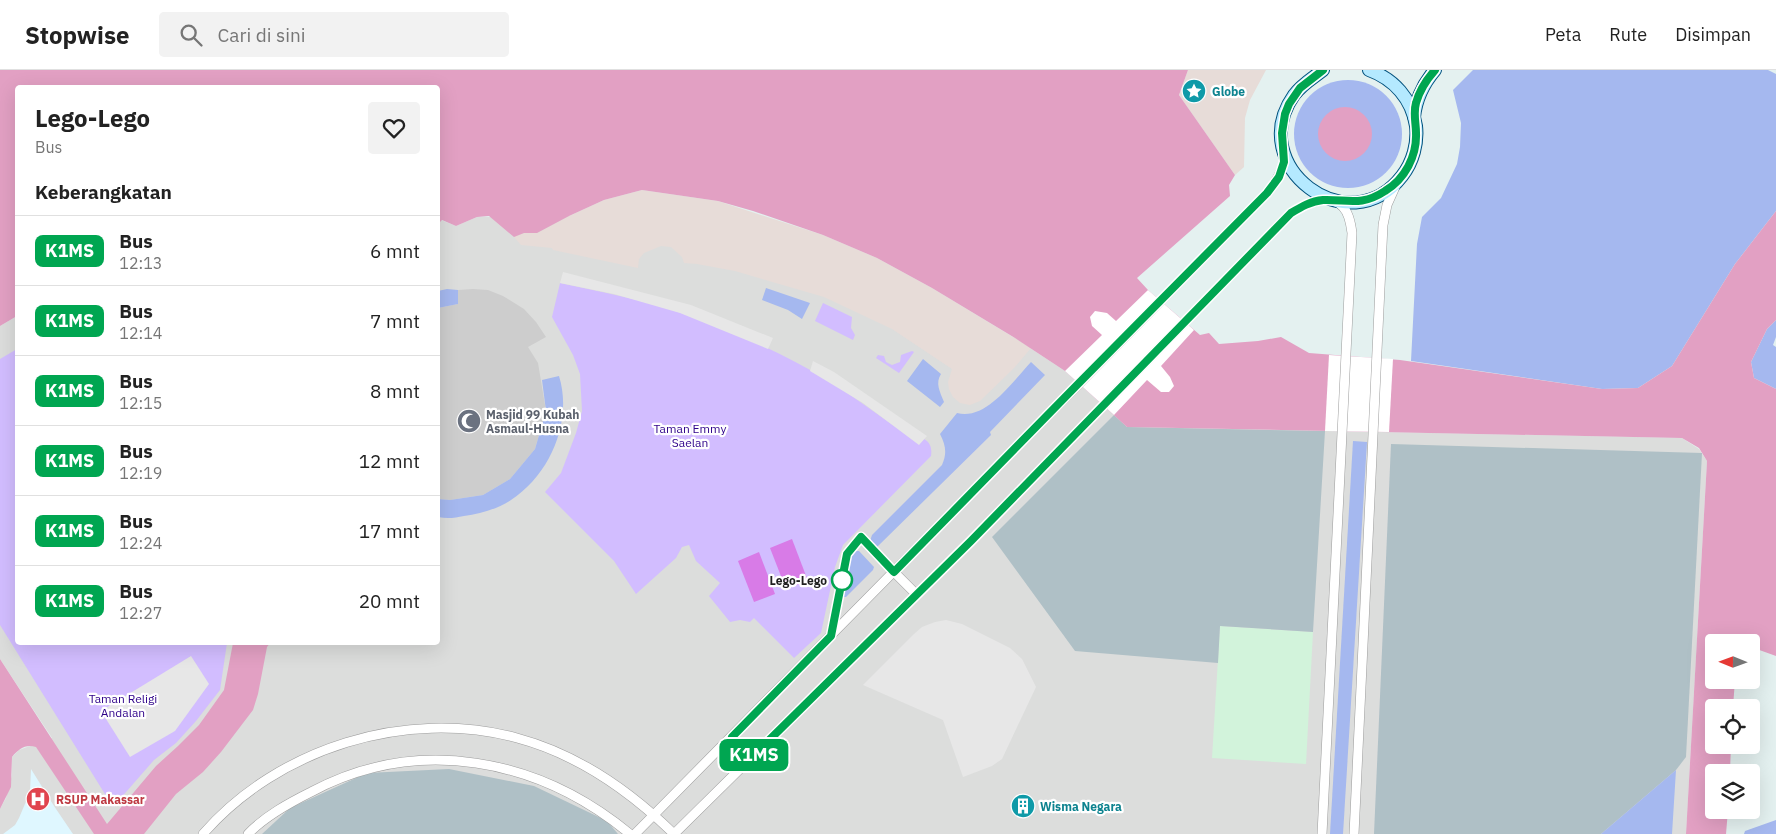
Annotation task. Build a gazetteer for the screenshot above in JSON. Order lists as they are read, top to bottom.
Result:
{
  "parks": ["Taman Emmy Saelan", "Taman Religi Andalan"],
  "places": {
    "place": ["Globe"],
    "mosque": ["Masjid 99 Kubah Asmaul-Husna"],
    "other": ["Lego-Lego"],
    "hospital": ["RSUP Makassar"],
    "building": ["Wisma Negara"]
  },
  "lines": ["bus line K1MS"],
  "north": "left",
  "page": {
    "header": "Stopwise",
    "search": "Cari di sini",
    "nav": ["Peta", "Rute", "Disimpan"],
    "on_map": "K1MS",
    "heading": [
      ["Lego-Lego", "Bus"],
      "Keberangkatan"
    ],
    "list": [
      {
        "mark": "K1MS",
        "name": "Bus",
        "note": "12:13",
        "value": "6 mnt"
      },
      {
        "mark": "K1MS",
        "name": "Bus",
        "note": "12:14",
        "value": "7 mnt"
      },
      {
        "mark": "K1MS",
        "name": "Bus",
        "note": "12:15",
        "value": "8 mnt"
      },
      {
        "mark": "K1MS",
        "name": "Bus",
        "note": "12:19",
        "value": "12 mnt"
      },
      {
        "mark": "K1MS",
        "name": "Bus",
        "note": "12:24",
        "value": "17 mnt"
      },
      {
        "mark": "K1MS",
        "name": "Bus",
        "note": "12:27",
        "value": "20 mnt"
      }
    ]
  }
}
